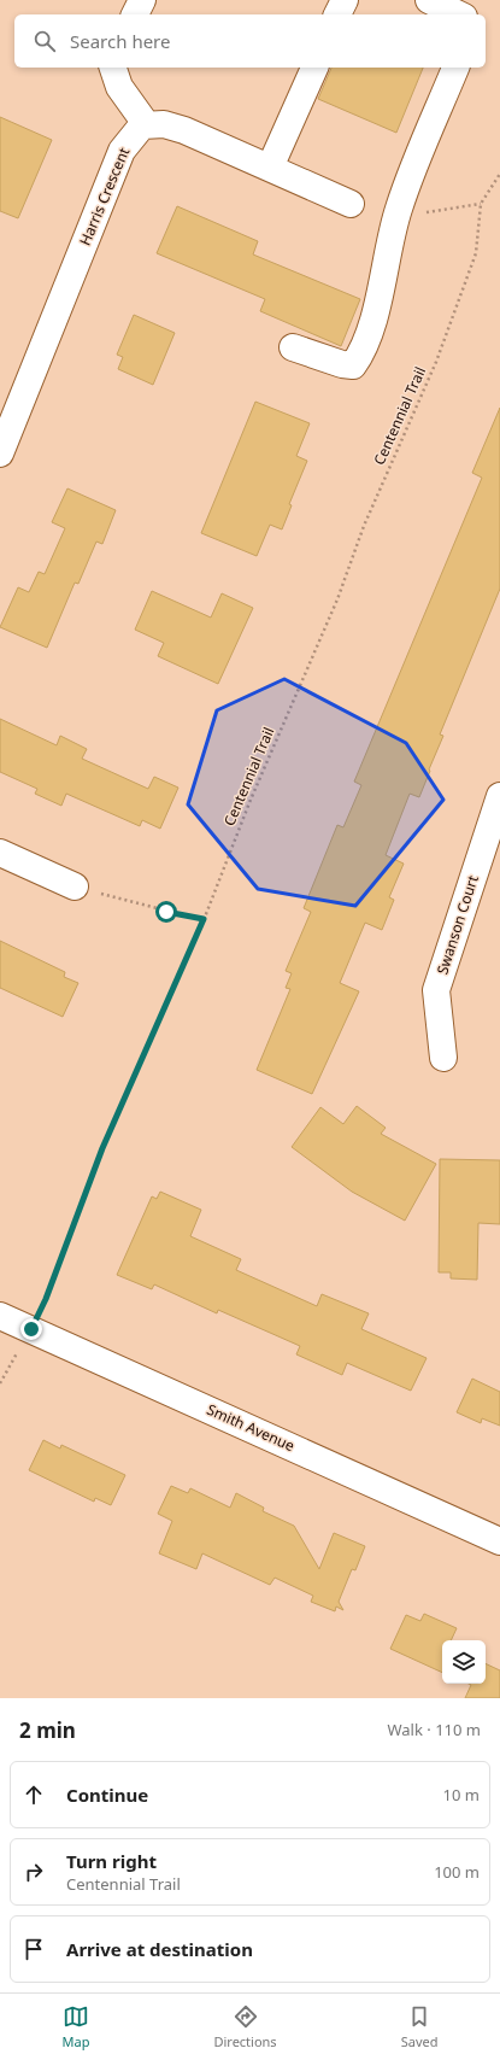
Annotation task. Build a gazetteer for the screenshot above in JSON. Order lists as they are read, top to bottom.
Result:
{
  "streets": {
    "street": ["Harris Crescent", "Swanson Court", "Smith Avenue"],
    "path": ["Centennial Trail"]
  },
  "crossings": [
    ["Centennial Trail", "Smith Avenue"]
  ],
  "page": {
    "search": "Search here",
    "heading": ["2 min", "Walk · 110 m"],
    "list": [
      ["Continue", "10 m"],
      ["Turn right", "Centennial Trail", "100 m"],
      "Arrive at destination"
    ],
    "nav": ["Map", "Directions", "Saved"]
  }
}
